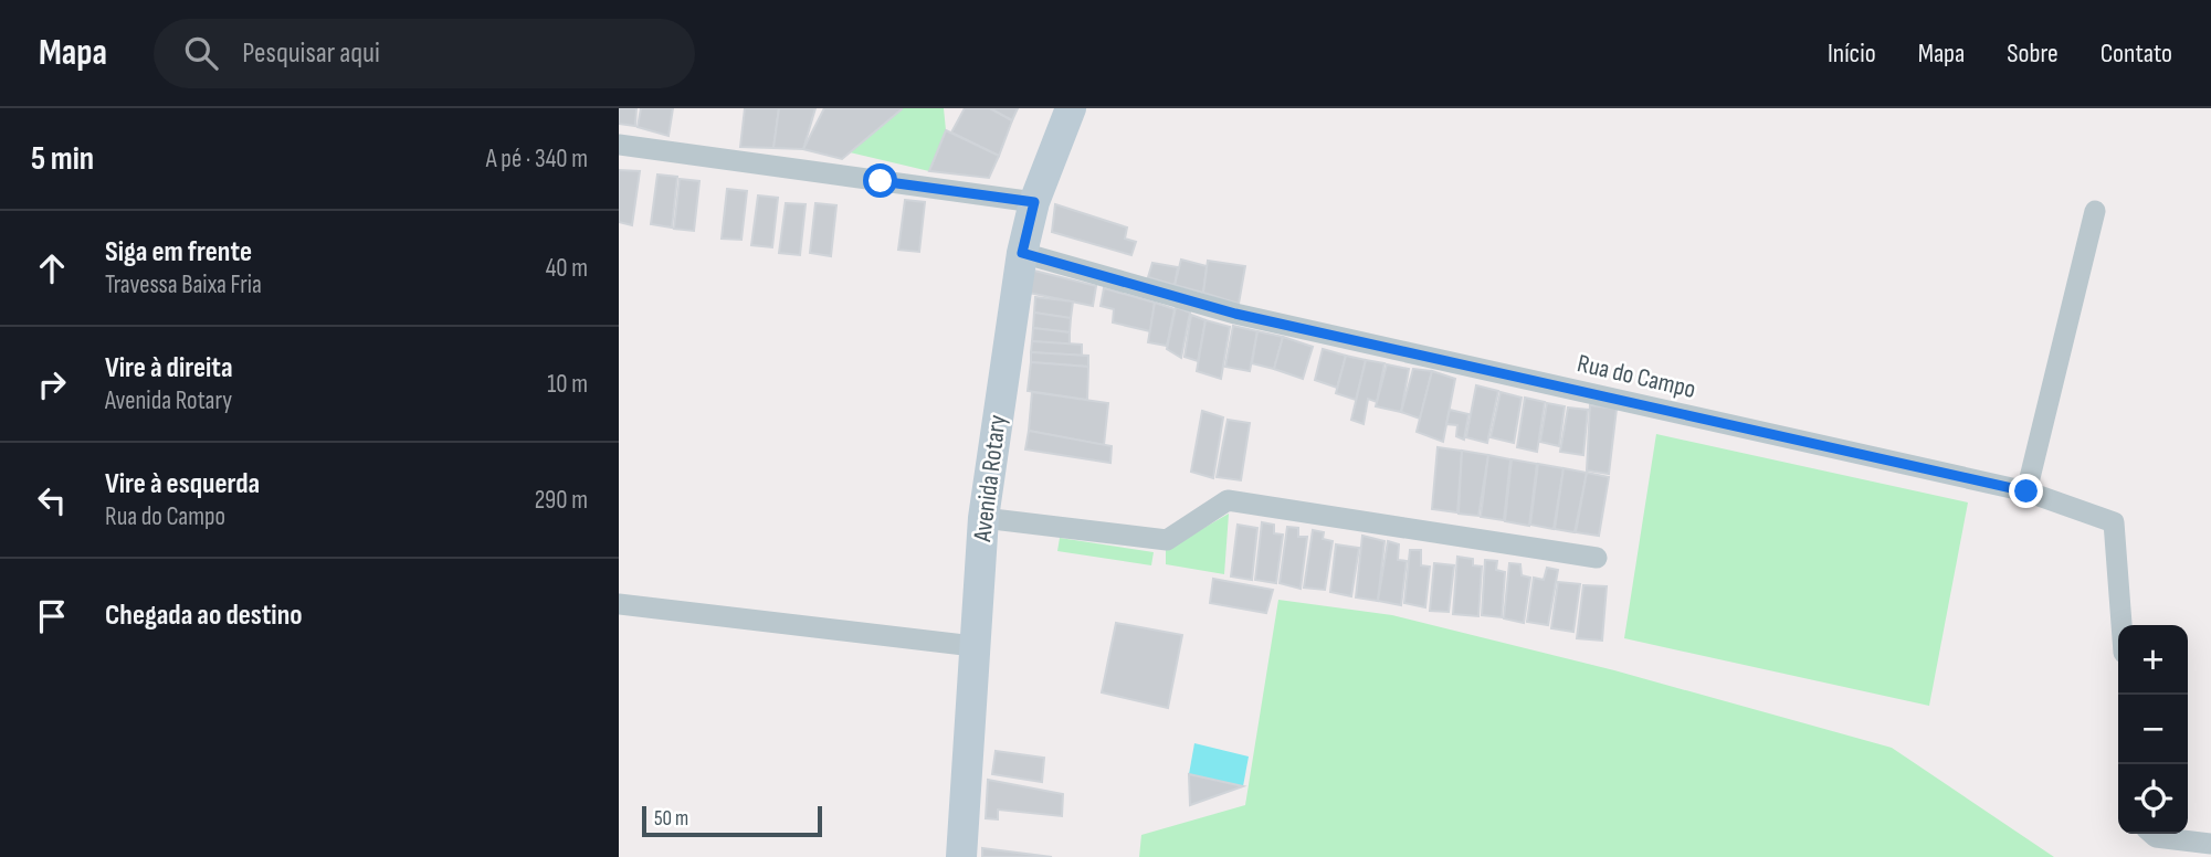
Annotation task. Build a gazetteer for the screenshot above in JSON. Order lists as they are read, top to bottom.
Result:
{
  "streets": {
    "main road": ["Avenida Rotary"],
    "street": ["Rua do Campo"]
  },
  "crossings": [
    ["Rua do Campo", "Avenida Rotary"]
  ],
  "scale_bar": "50 m",
  "page": {
    "header": "Mapa",
    "search": "Pesquisar aqui",
    "nav": [
      "Início",
      "Mapa",
      "Sobre",
      "Contato"
    ],
    "heading": ["5 min", "A pé · 340 m"],
    "list": [
      ["Siga em frente", "Travessa Baixa Fria", "40 m"],
      ["Vire à direita", "Avenida Rotary", "10 m"],
      ["Vire à esquerda", "Rua do Campo", "290 m"],
      "Chegada ao destino"
    ],
    "map_buttons": ["+", "−"],
    "scale": "50 m"
  }
}
